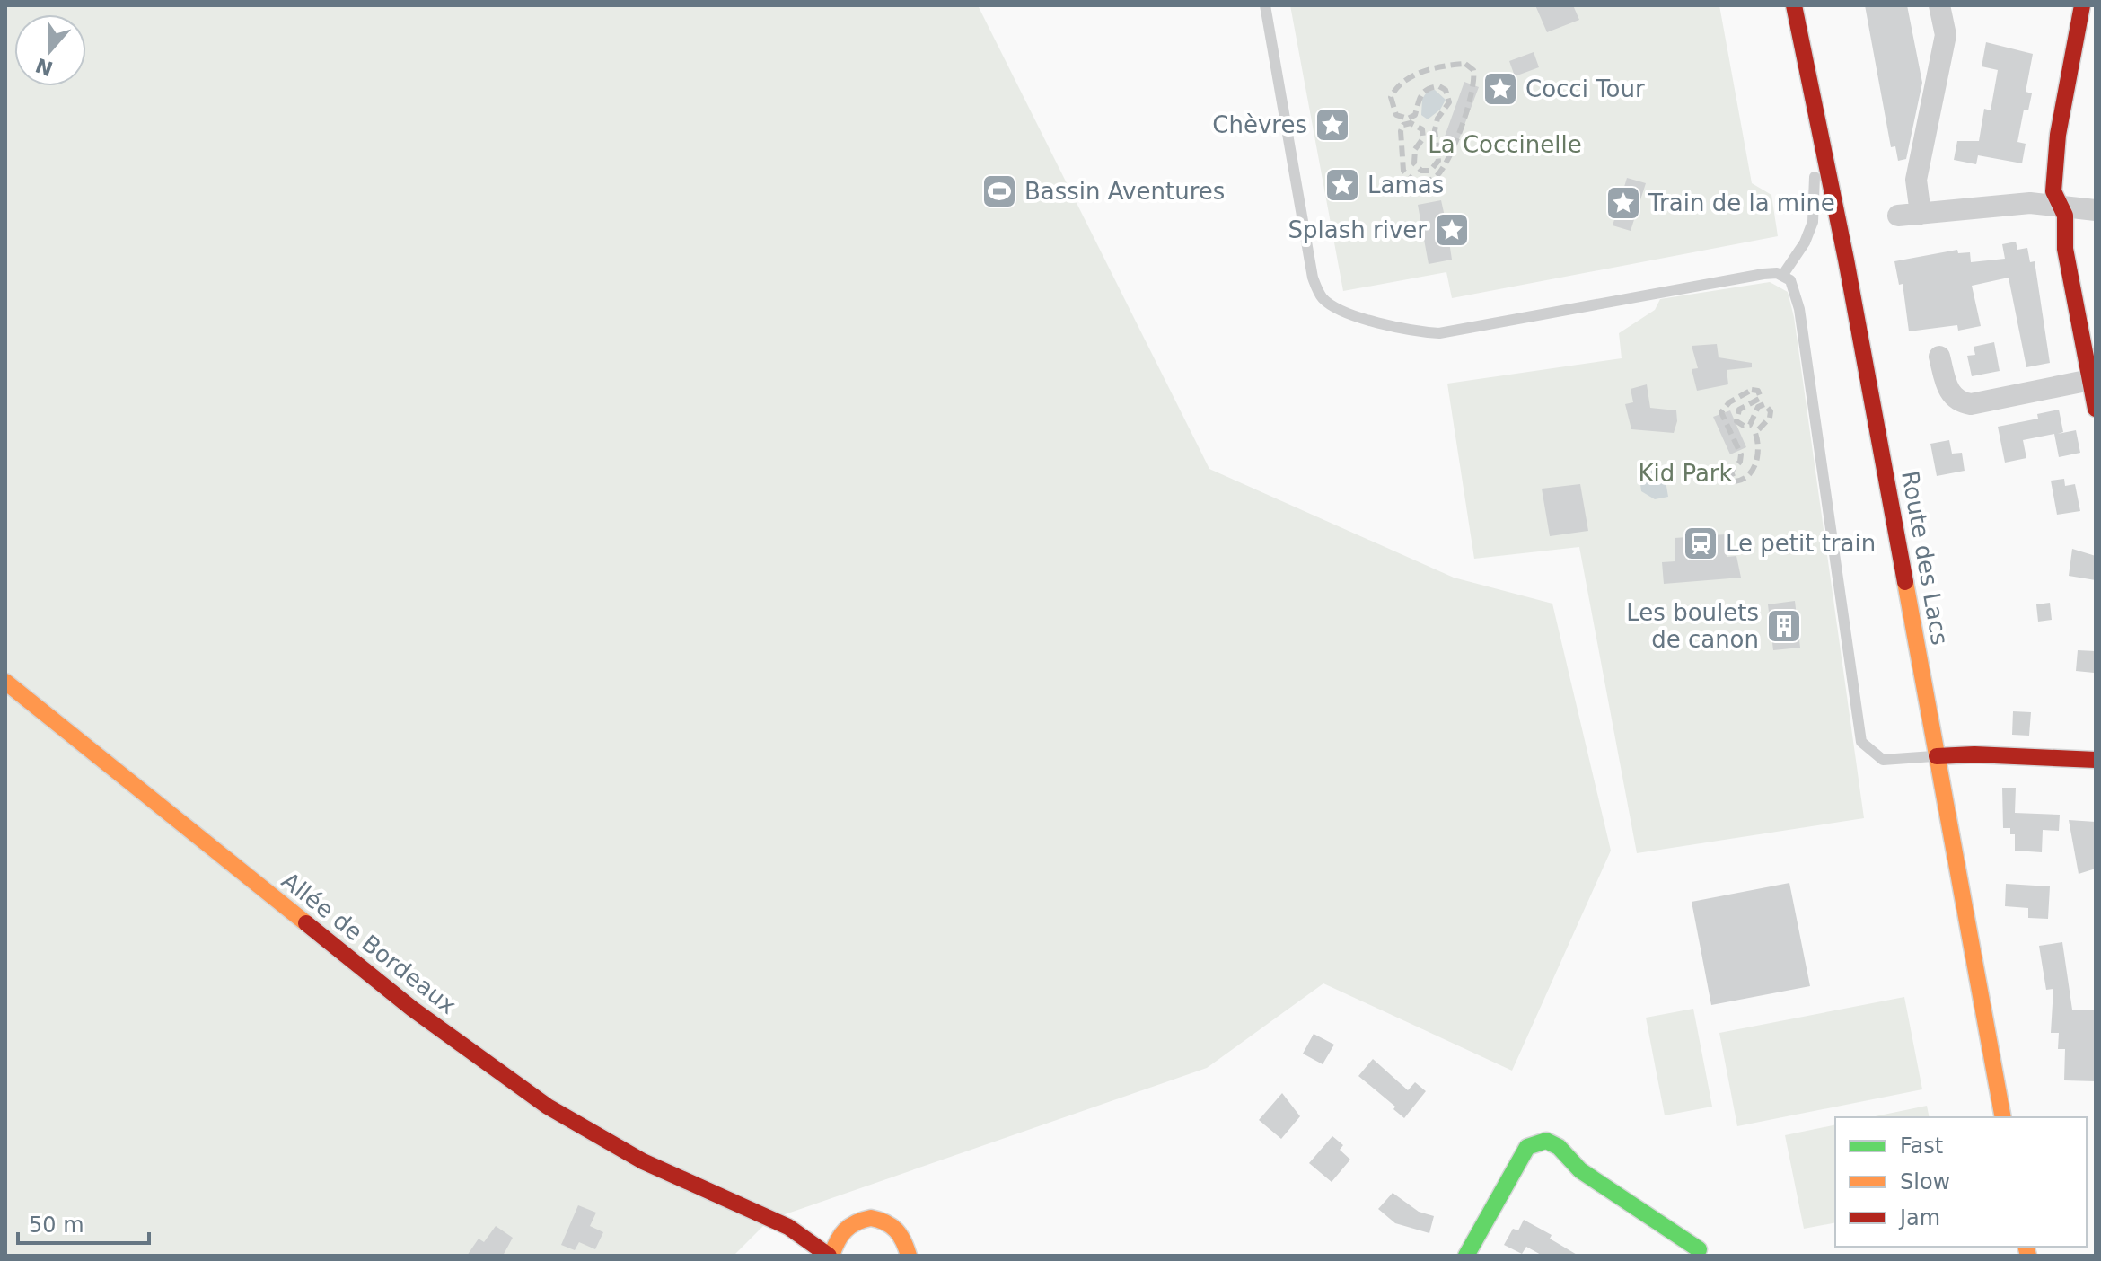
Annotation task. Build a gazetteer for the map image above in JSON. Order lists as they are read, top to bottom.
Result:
{
  "streets": {
    "main road": ["Route des Lacs", "Allée de Bordeaux"]
  },
  "parks": ["La Coccinelle", "Kid Park"],
  "places": {
    "place": [
      "Cocci Tour",
      "Chèvres",
      "Lamas",
      "Train de la mine",
      "Splash river"
    ],
    "sports": ["Bassin Aventures"],
    "station": ["Le petit train"],
    "building": ["Les boulets de canon"]
  },
  "legend": ["Fast", "Slow", "Jam"],
  "scale_bar": "50 m",
  "north": "bottom"
}
